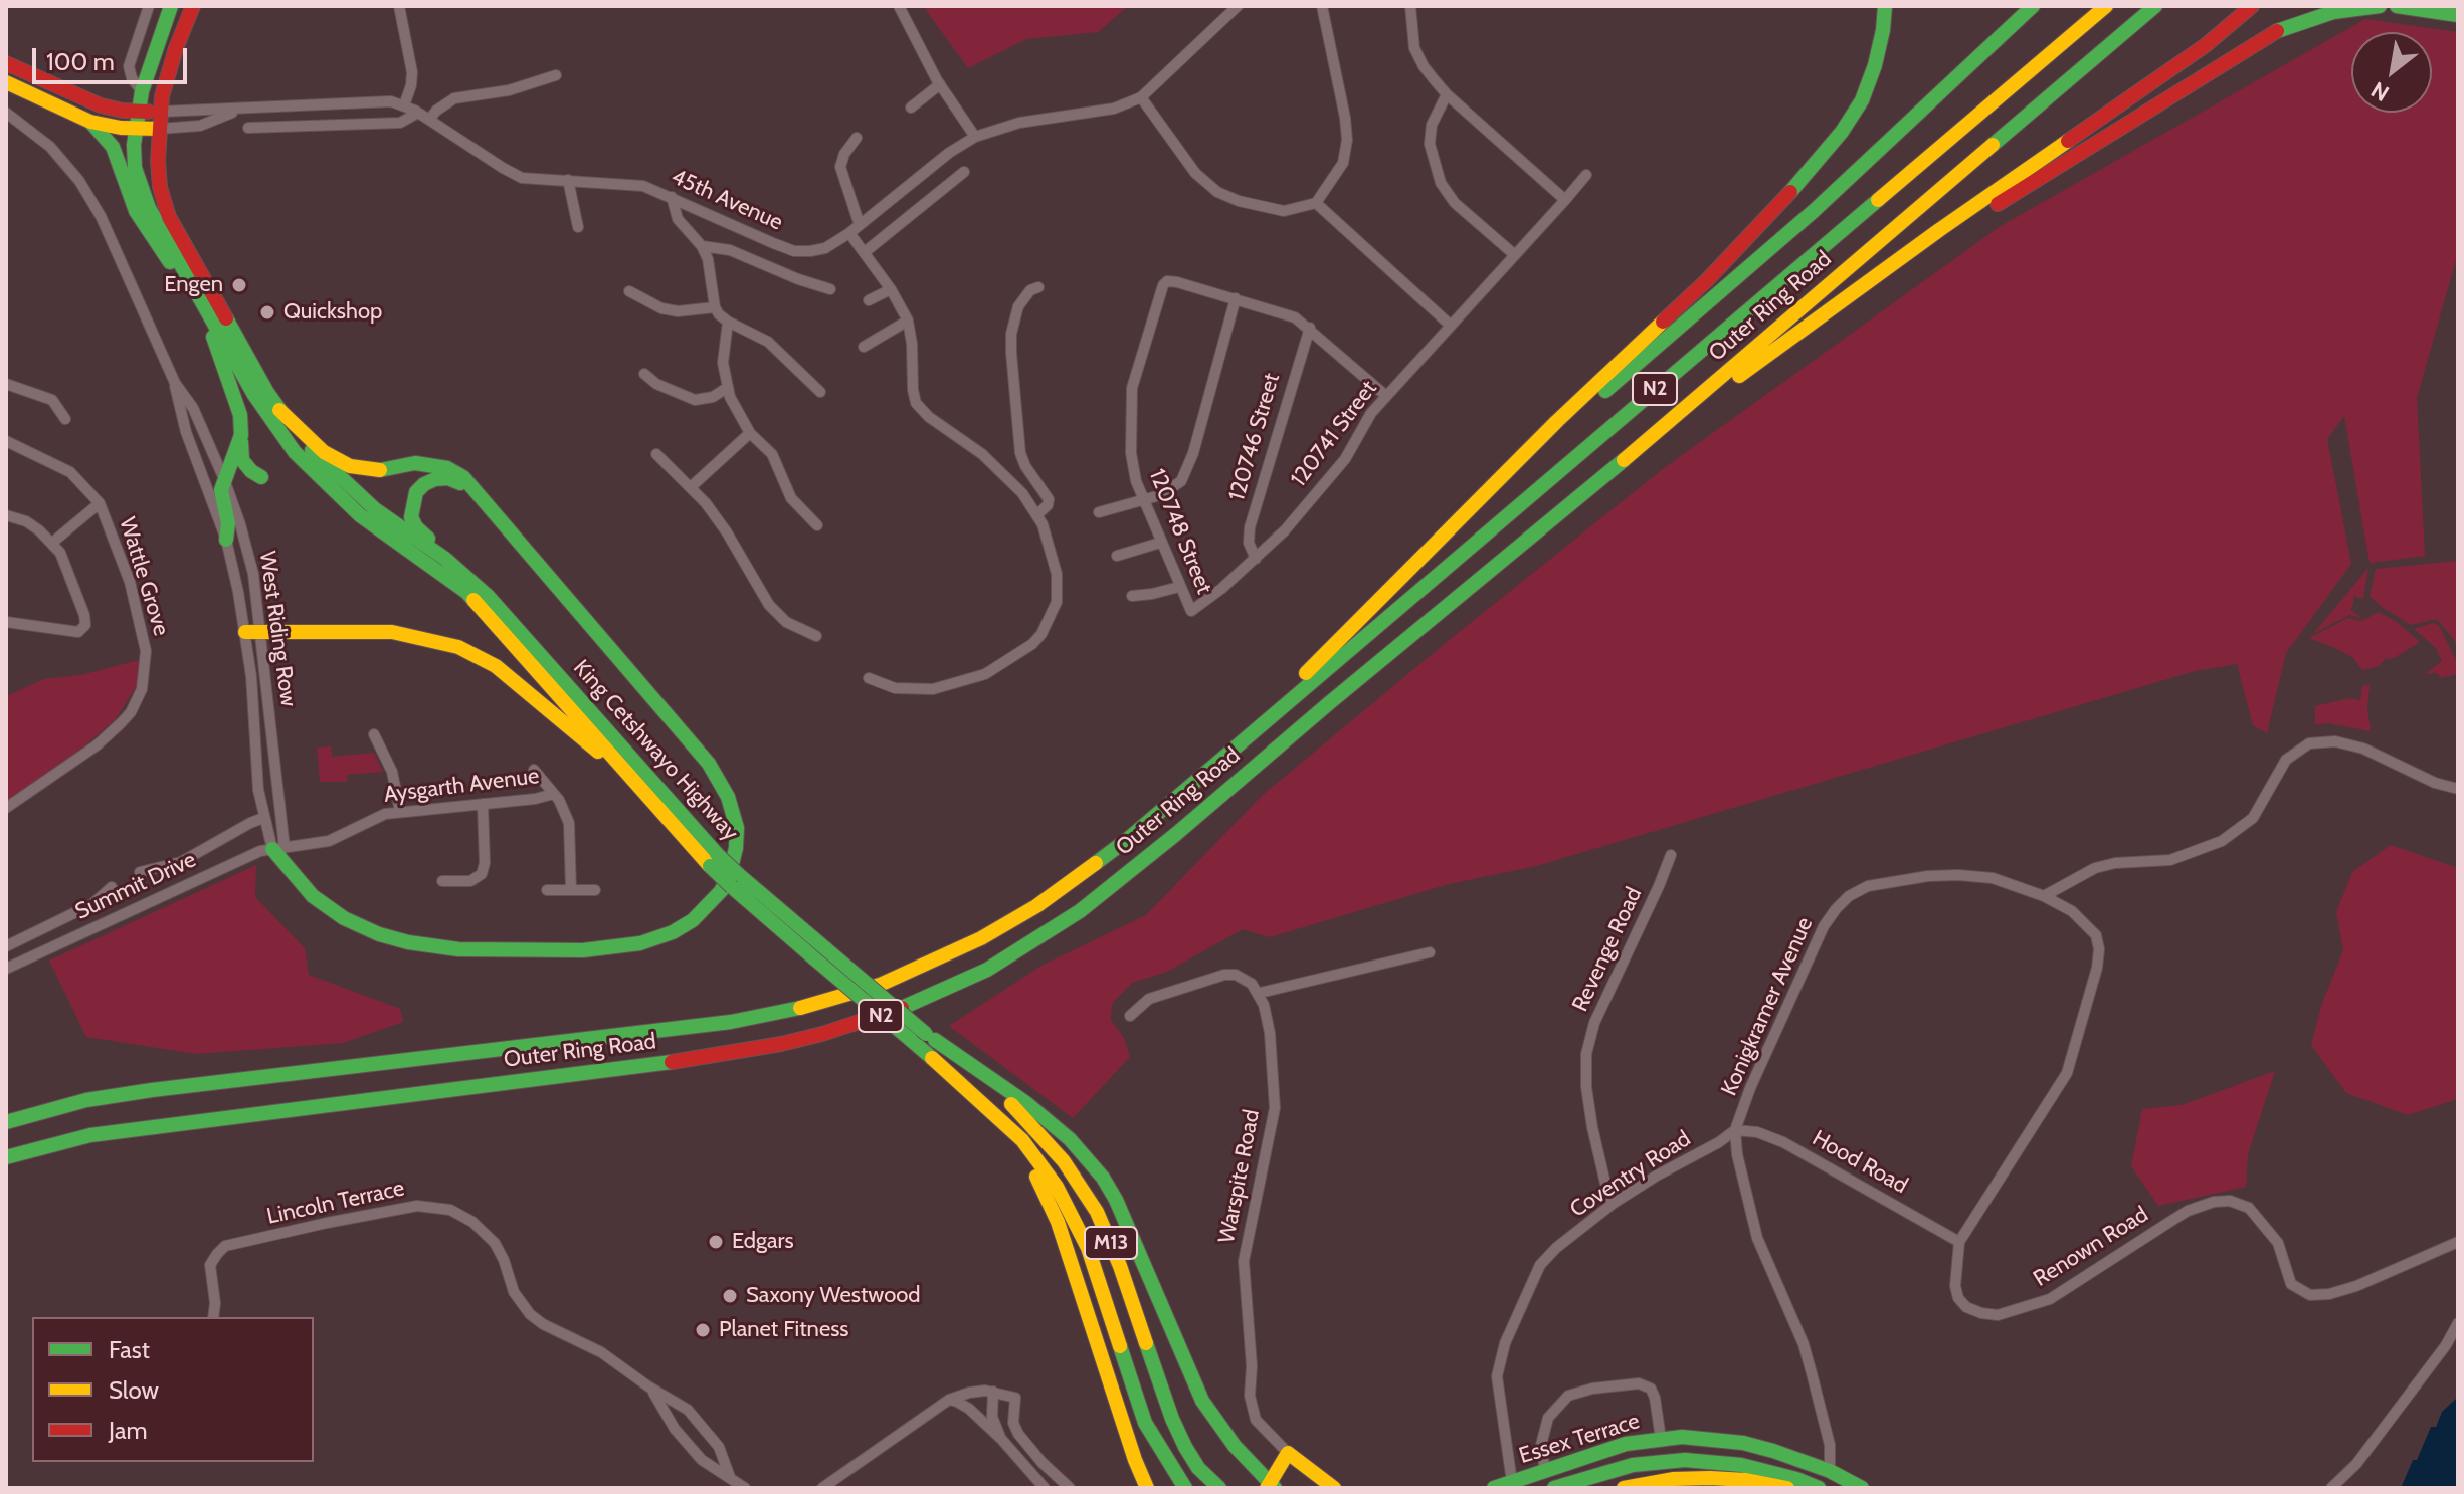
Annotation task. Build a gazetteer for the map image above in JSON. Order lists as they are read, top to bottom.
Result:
{
  "streets": {
    "main road": [
      "Outer Ring Road",
      "N2",
      "King Cetshwayo Highway",
      "M13",
      "Essex Terrace"
    ],
    "street": [
      "45th Avenue",
      "120741 Street",
      "120746 Street",
      "120748 Street",
      "Wattle Grove",
      "West Riding Row",
      "Aysgarth Avenue",
      "Summit Drive",
      "Revenge Road",
      "Konigkramer Avenue",
      "Hood Road",
      "Coventry Road",
      "Warspite Road",
      "Lincoln Terrace",
      "Renown Road"
    ]
  },
  "crossings": [
    ["45th Avenue", "King Cetshwayo Highway"],
    ["120741 Street", "120746 Street"],
    ["120741 Street", "120748 Street"],
    ["West Riding Row", "Aysgarth Avenue"],
    ["West Riding Row", "Summit Drive"],
    ["Aysgarth Avenue", "Summit Drive"],
    ["Revenge Road", "Coventry Road"],
    ["Konigkramer Avenue", "Hood Road"],
    ["Konigkramer Avenue", "Coventry Road"],
    ["Konigkramer Avenue", "Renown Road"],
    ["Konigkramer Avenue", "Essex Terrace"],
    ["Hood Road", "Coventry Road"],
    ["Hood Road", "Renown Road"],
    ["Coventry Road", "Essex Terrace"]
  ],
  "places": [
    "Engen",
    "Quickshop",
    "Edgars",
    "Saxony Westwood",
    "Planet Fitness"
  ],
  "legend": ["Fast", "Slow", "Jam"],
  "scale_bar": "100 m",
  "north": "bottom left"
}
